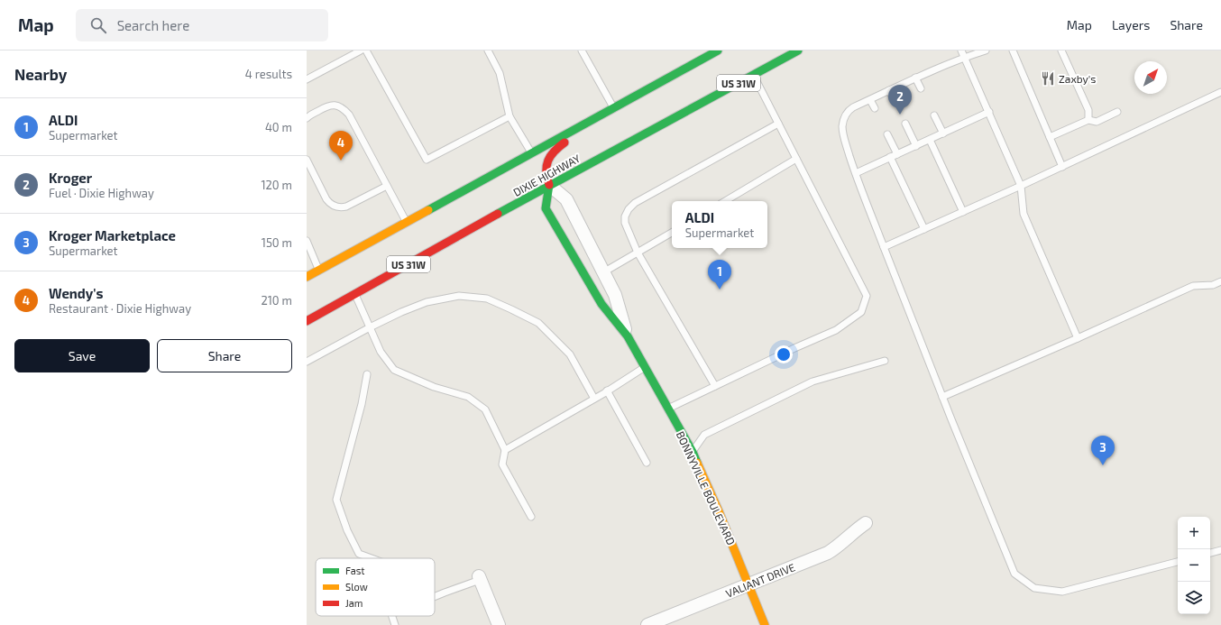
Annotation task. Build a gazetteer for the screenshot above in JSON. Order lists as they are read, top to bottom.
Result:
{
  "streets": {
    "main road": ["US 31W", "DIXIE HIGHWAY", "BONNYVILLE BOULEVARD"],
    "street": ["VALIANT DRIVE"]
  },
  "crossings": [
    ["DIXIE HIGHWAY", "BONNYVILLE BOULEVARD"],
    ["BONNYVILLE BOULEVARD", "VALIANT DRIVE"]
  ],
  "places": {
    "restaurant": ["Zaxby's"]
  },
  "legend": ["Fast", "Slow", "Jam"],
  "north": "top right",
  "page": {
    "header": "Map",
    "search": "Search here",
    "nav": ["Map", "Layers", "Share"],
    "heading": ["Nearby", "4 results"],
    "pins": [
      "2",
      "4",
      "1",
      "3"
    ],
    "list": [
      {
        "mark": "1",
        "name": "ALDI",
        "note": "Supermarket",
        "value": "40 m"
      },
      {
        "mark": "2",
        "name": "Kroger",
        "note": "Fuel · Dixie Highway",
        "value": "120 m"
      },
      {
        "mark": "3",
        "name": "Kroger Marketplace",
        "note": "Supermarket",
        "value": "150 m"
      },
      {
        "mark": "4",
        "name": "Wendy's",
        "note": "Restaurant · Dixie Highway",
        "value": "210 m"
      }
    ],
    "popup": ["ALDI", "Supermarket"],
    "buttons": ["Save", "Share"],
    "map_buttons": ["+", "−"]
  }
}
